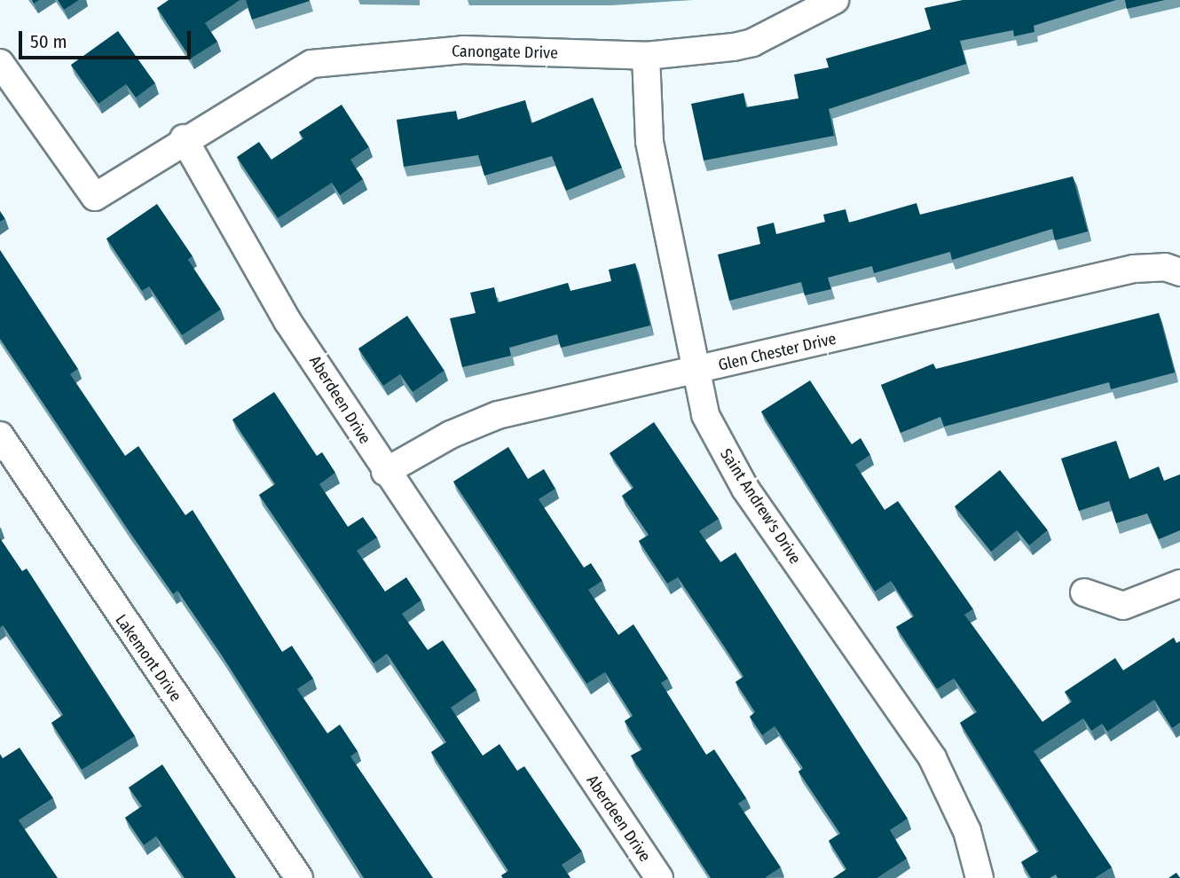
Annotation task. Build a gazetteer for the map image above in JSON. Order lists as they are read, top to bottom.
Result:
{
  "streets": {
    "street": [
      "Canongate Drive",
      "Glen Chester Drive",
      "Aberdeen Drive",
      "Saint Andrew's Drive",
      "Lakemont Drive"
    ]
  },
  "crossings": [
    ["Canongate Drive", "Aberdeen Drive"],
    ["Canongate Drive", "Saint Andrew's Drive"],
    ["Glen Chester Drive", "Aberdeen Drive"],
    ["Glen Chester Drive", "Saint Andrew's Drive"]
  ],
  "scale_bar": "50 m"
}
